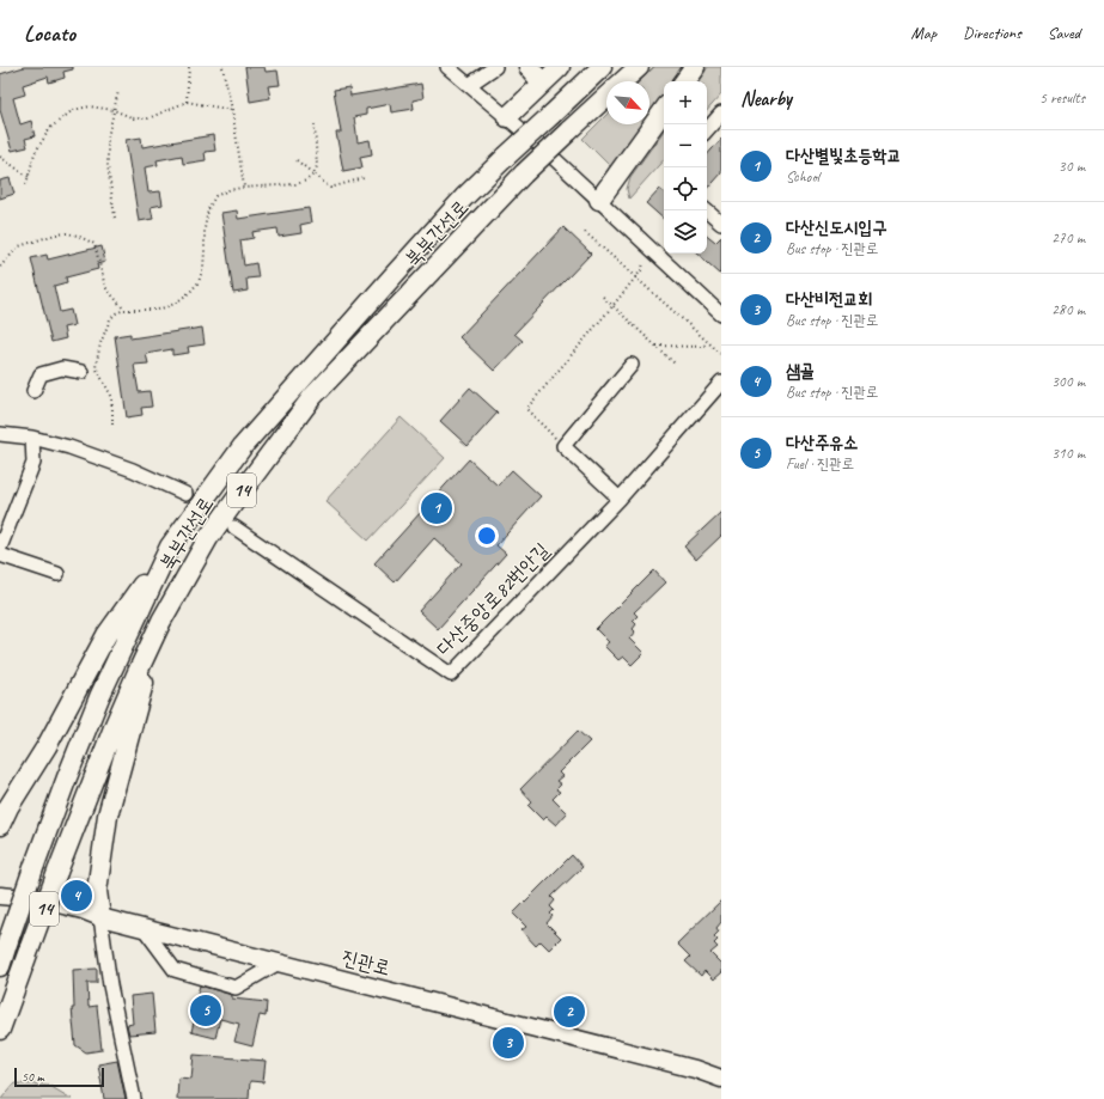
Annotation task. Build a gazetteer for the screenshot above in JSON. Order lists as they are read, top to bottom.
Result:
{
  "streets": {
    "highway": ["북부간선로", "14"],
    "main road": ["진관로"],
    "street": ["다산중앙로82번안길"]
  },
  "scale_bar": "50 m",
  "north": "bottom right",
  "page": {
    "header": "Locato",
    "nav": ["Map", "Directions", "Saved"],
    "heading": ["Nearby", "5 results"],
    "map_buttons": ["+", "−"],
    "list": [
      {
        "mark": "1",
        "name": "다산별빛초등학교",
        "note": "School",
        "value": "30 m"
      },
      {
        "mark": "2",
        "name": "다산신도시입구",
        "note": "Bus stop · 진관로",
        "value": "270 m"
      },
      {
        "mark": "3",
        "name": "다산비전교회",
        "note": "Bus stop · 진관로",
        "value": "280 m"
      },
      {
        "mark": "4",
        "name": "샘골",
        "note": "Bus stop · 진관로",
        "value": "300 m"
      },
      {
        "mark": "5",
        "name": "다산주유소",
        "note": "Fuel · 진관로",
        "value": "310 m"
      }
    ],
    "pins": [
      "1",
      "4",
      "5",
      "2",
      "3"
    ],
    "scale": "50 m"
  }
}
